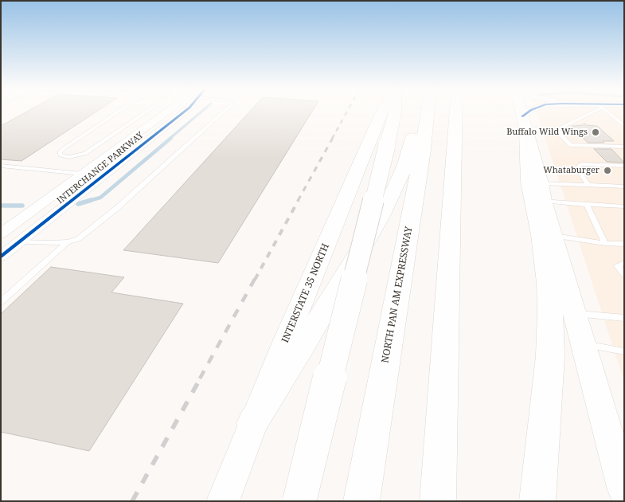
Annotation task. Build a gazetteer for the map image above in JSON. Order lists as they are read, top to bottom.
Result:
{
  "streets": {
    "highway": ["NORTH PAN AM EXPRESSWAY"],
    "main road": ["INTERSTATE 35 NORTH"],
    "street": ["INTERCHANGE PARKWAY"]
  },
  "places": ["Buffalo Wild Wings", "Whataburger"]
}
